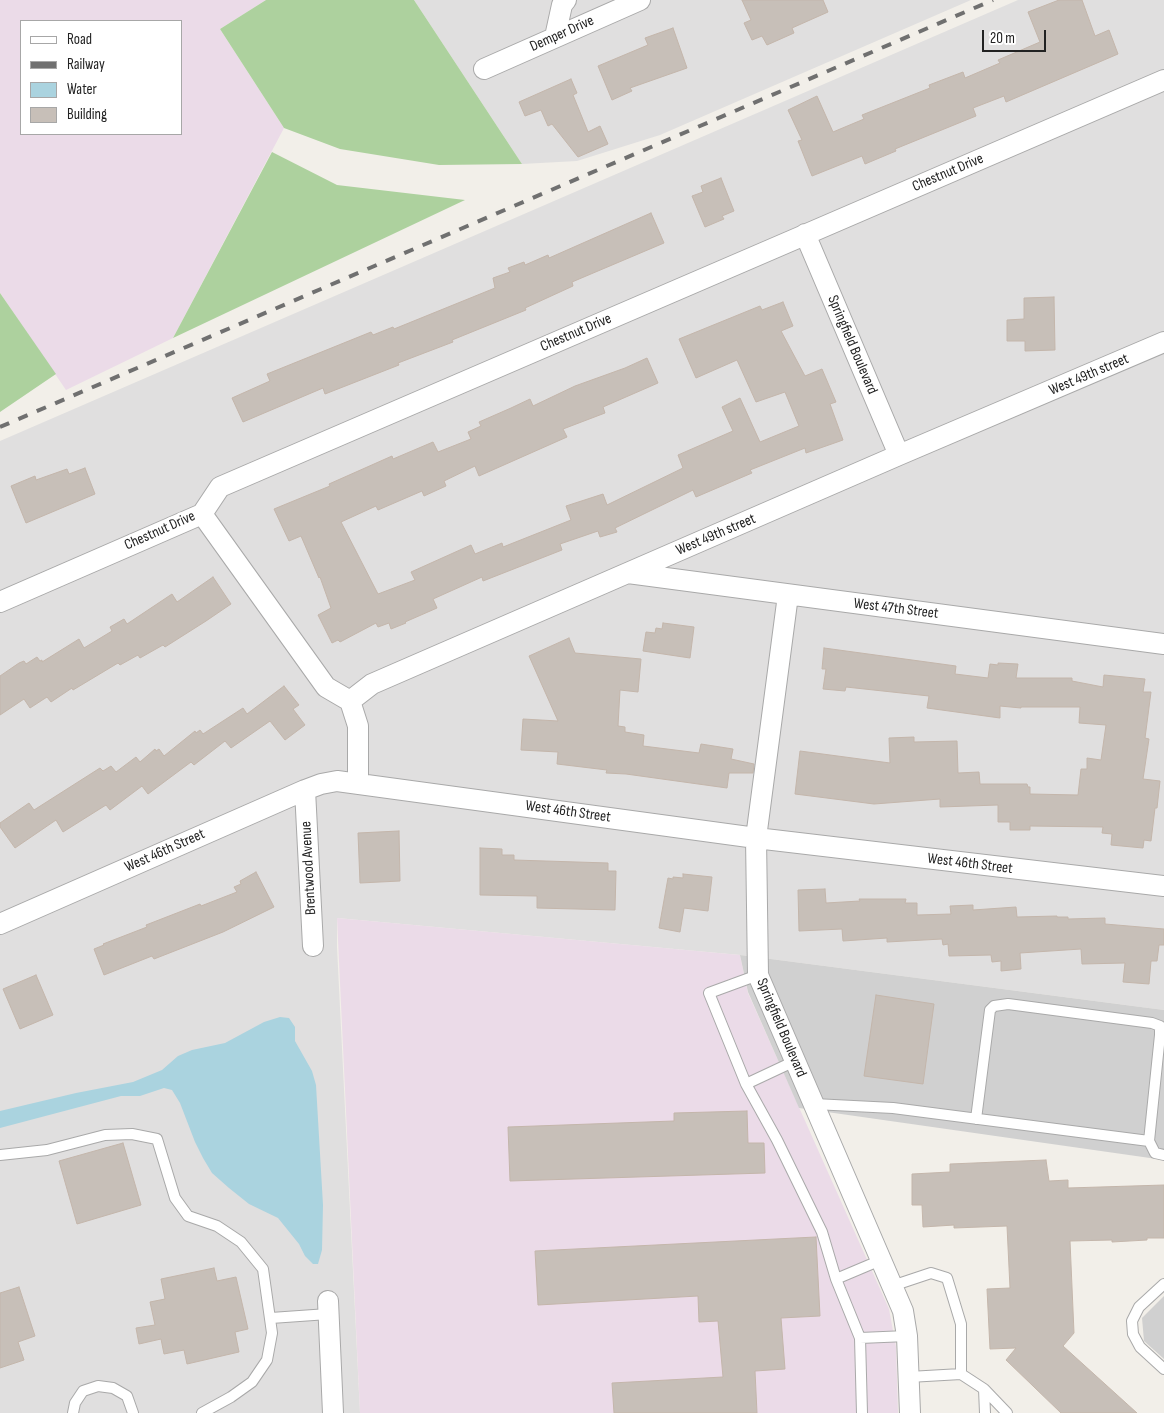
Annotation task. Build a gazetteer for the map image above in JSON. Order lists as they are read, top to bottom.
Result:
{
  "streets": {
    "street": [
      "Demper Drive",
      "Chestnut Drive",
      "Springfield Boulevard",
      "West 49th street",
      "West 47th Street",
      "West 46th Street",
      "Brentwood Avenue"
    ]
  },
  "crossings": [
    ["Chestnut Drive", "Springfield Boulevard"],
    ["Springfield Boulevard", "West 49th street"],
    ["Springfield Boulevard", "West 47th Street"],
    ["Springfield Boulevard", "West 46th Street"],
    ["West 49th street", "West 47th Street"],
    ["West 46th Street", "Brentwood Avenue"]
  ],
  "legend": [
    "Road",
    "Railway",
    "Water",
    "Building"
  ],
  "scale_bar": "20 m"
}
